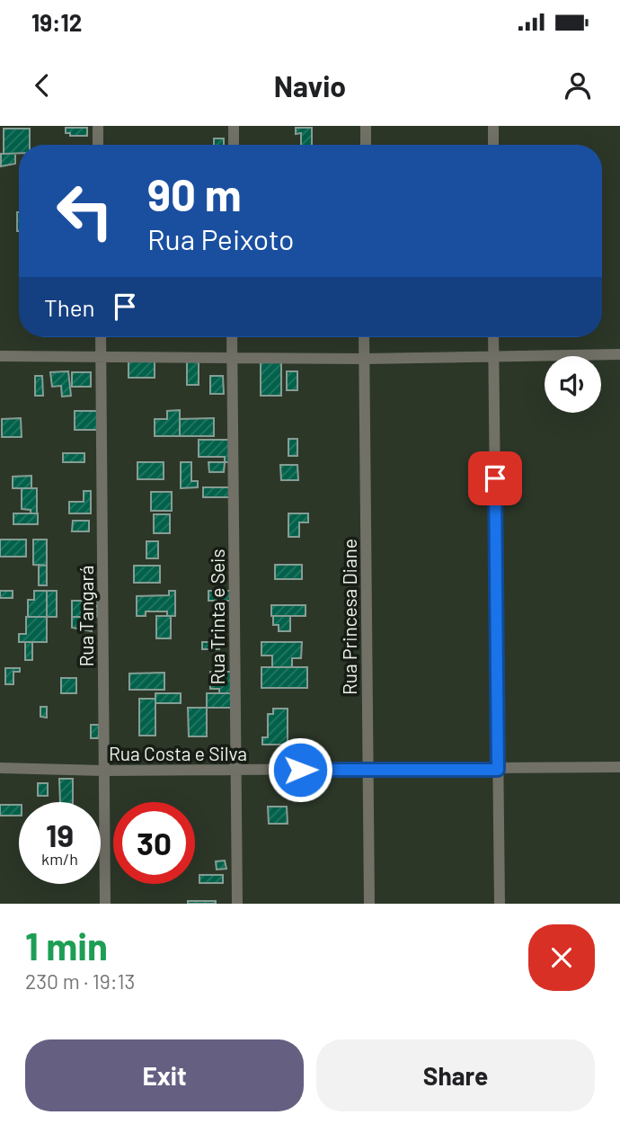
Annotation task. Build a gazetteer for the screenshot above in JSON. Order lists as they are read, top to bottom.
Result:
{
  "streets": {
    "street": [
      "Rua Tangará",
      "Rua Trinta e Seis",
      "Rua Princesa Diane",
      "Rua Costa e Silva"
    ]
  },
  "crossings": [
    ["Rua Tangará", "Rua Costa e Silva"],
    ["Rua Trinta e Seis", "Rua Costa e Silva"],
    ["Rua Princesa Diane", "Rua Costa e Silva"]
  ],
  "page": {
    "status": "19:12",
    "header": "Navio",
    "turn": ["90 m", "Rua Peixoto"],
    "then": "Then",
    "speed": "19 km/h",
    "limit": "30",
    "heading": ["1 min", "230 m · 19:13"],
    "buttons": ["Exit", "Share"]
  }
}
